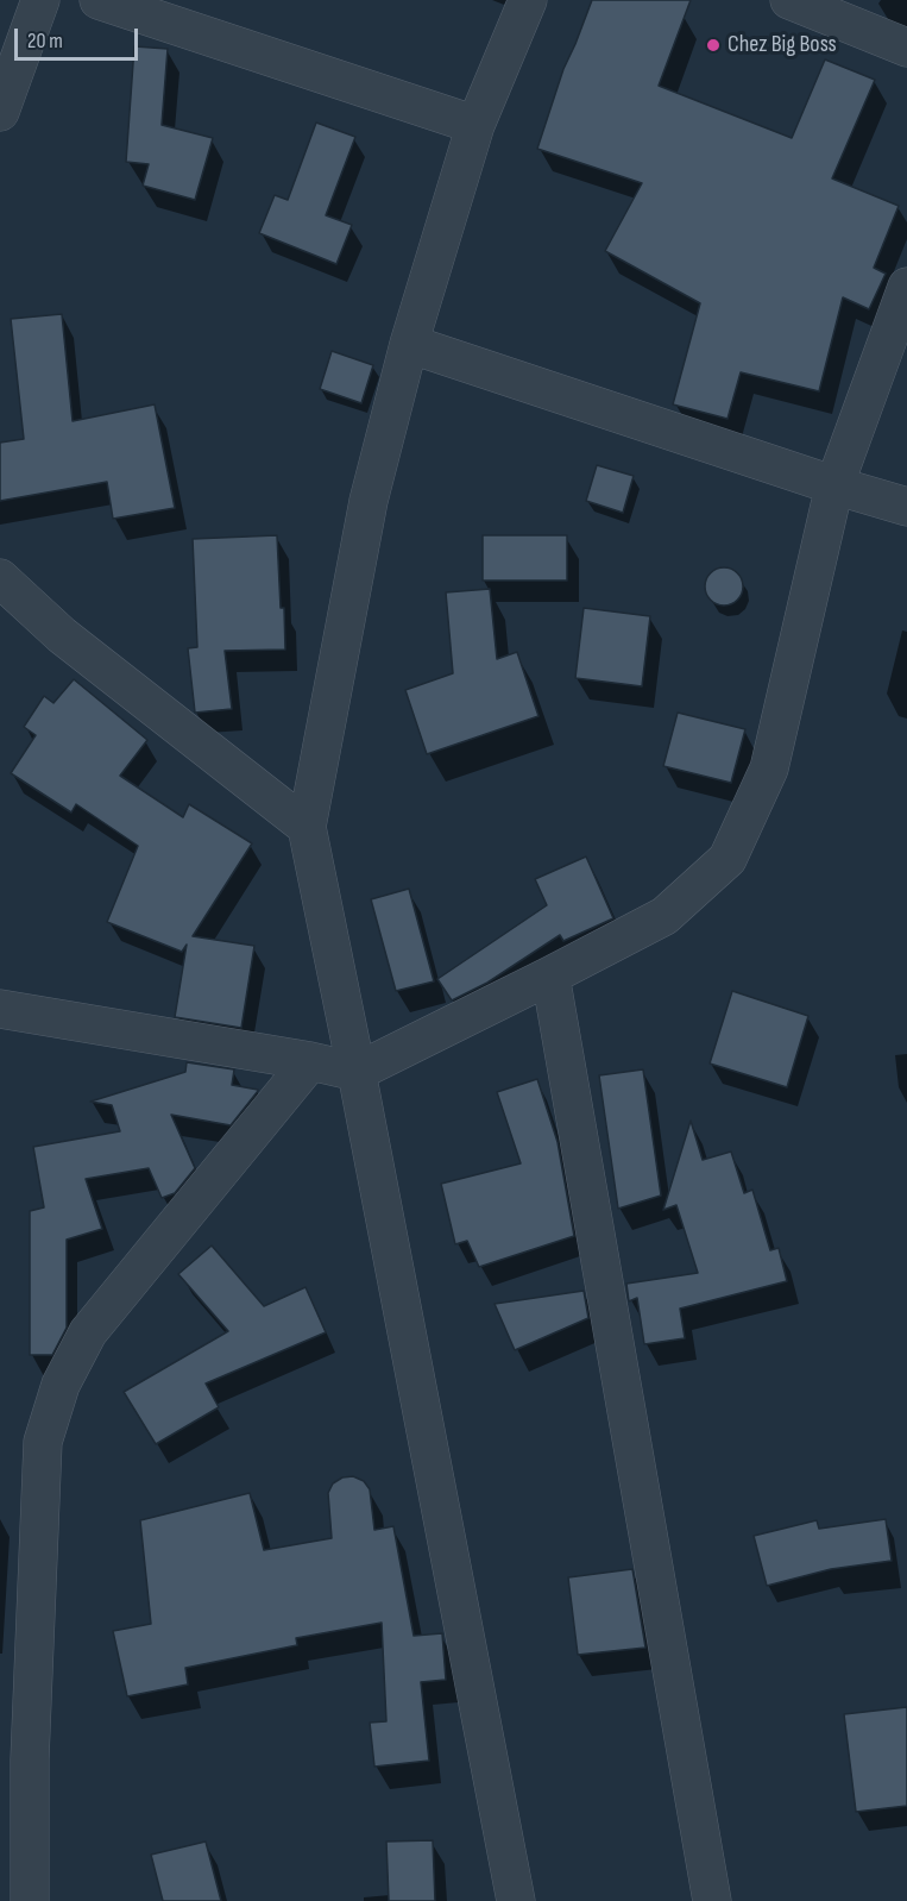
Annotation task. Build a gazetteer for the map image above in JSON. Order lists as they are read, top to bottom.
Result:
{
  "places": ["Chez Big Boss"],
  "scale_bar": "20 m"
}
